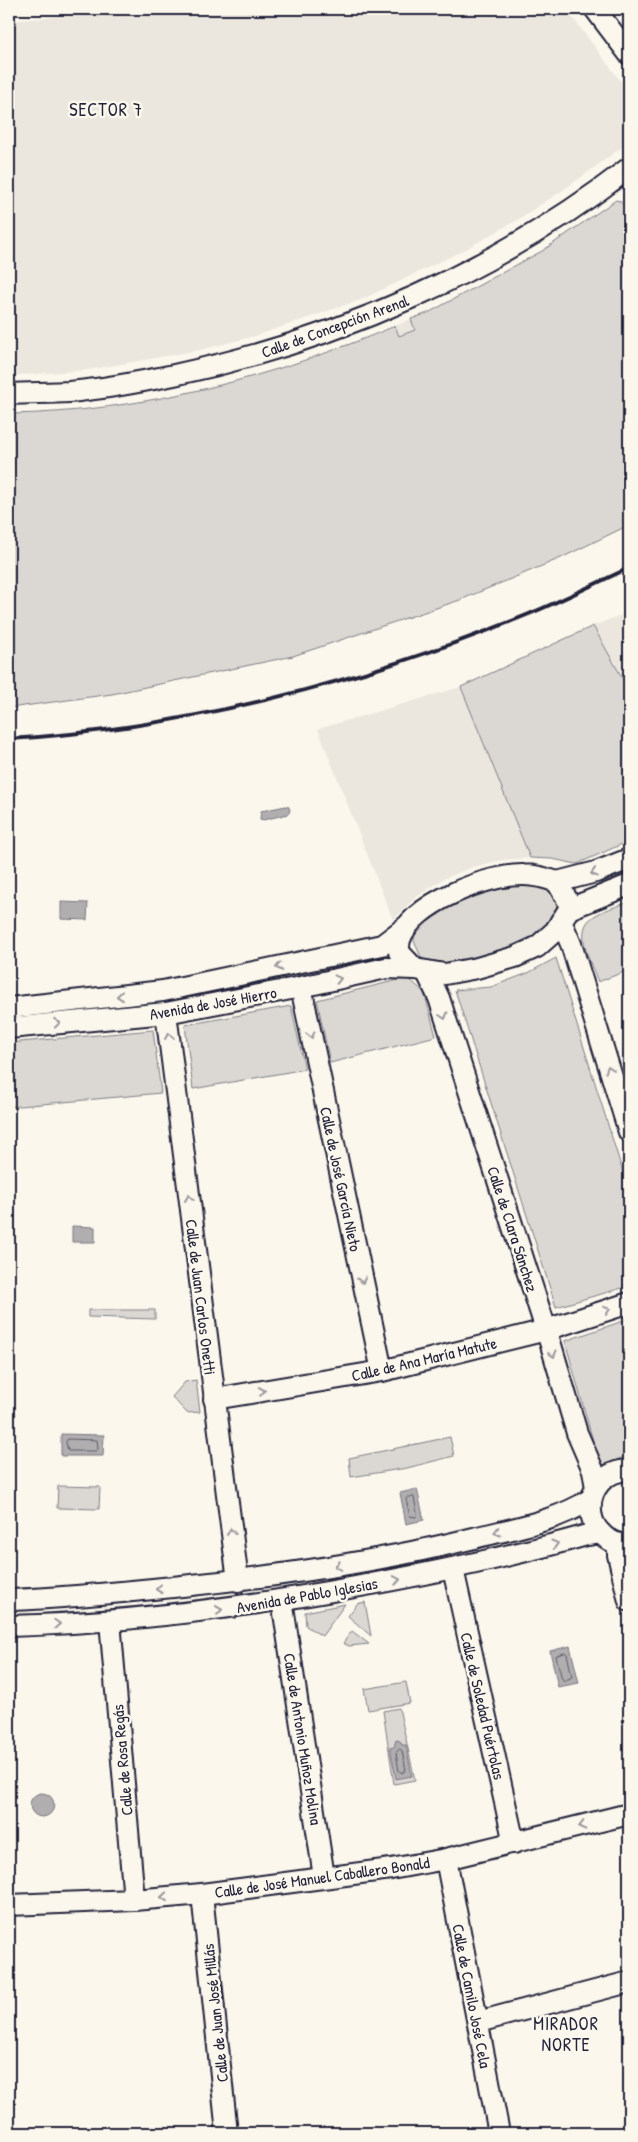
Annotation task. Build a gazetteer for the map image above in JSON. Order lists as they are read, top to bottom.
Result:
{
  "streets": {
    "street": [
      "Calle de Concepción Arenal",
      "Avenida de José Hierro",
      "Calle de José García Nieto",
      "Calle de Clara Sánchez",
      "Calle de Juan Carlos Onetti",
      "Calle de Ana María Matute",
      "Avenida de Pablo Iglesias",
      "Calle de Soledad Puértolas",
      "Calle de Antonio Muñoz Molina",
      "Calle de Rosa Regás",
      "Calle de José Manuel Caballero Bonald",
      "Calle de Camilo José Cela",
      "Calle de Juan José Millás"
    ]
  },
  "crossings": [
    ["Avenida de José Hierro", "Calle de José García Nieto"],
    ["Avenida de José Hierro", "Calle de Clara Sánchez"],
    ["Avenida de José Hierro", "Calle de Juan Carlos Onetti"],
    ["Calle de José García Nieto", "Calle de Ana María Matute"],
    ["Calle de Clara Sánchez", "Calle de Ana María Matute"],
    ["Calle de Clara Sánchez", "Avenida de Pablo Iglesias"],
    ["Calle de Juan Carlos Onetti", "Calle de Ana María Matute"],
    ["Calle de Juan Carlos Onetti", "Avenida de Pablo Iglesias"],
    ["Avenida de Pablo Iglesias", "Calle de Soledad Puértolas"],
    ["Avenida de Pablo Iglesias", "Calle de Antonio Muñoz Molina"],
    ["Avenida de Pablo Iglesias", "Calle de Rosa Regás"],
    ["Calle de Soledad Puértolas", "Calle de José Manuel Caballero Bonald"],
    ["Calle de Antonio Muñoz Molina", "Calle de José Manuel Caballero Bonald"],
    ["Calle de Rosa Regás", "Calle de José Manuel Caballero Bonald"],
    ["Calle de José Manuel Caballero Bonald", "Calle de Camilo José Cela"],
    ["Calle de José Manuel Caballero Bonald", "Calle de Juan José Millás"]
  ],
  "one_way": ["Calle de José García Nieto", "Calle de Juan Carlos Onetti", "Calle de Ana María Matute"],
  "districts": ["SECTOR 7", "MIRADOR NORTE"]
}
